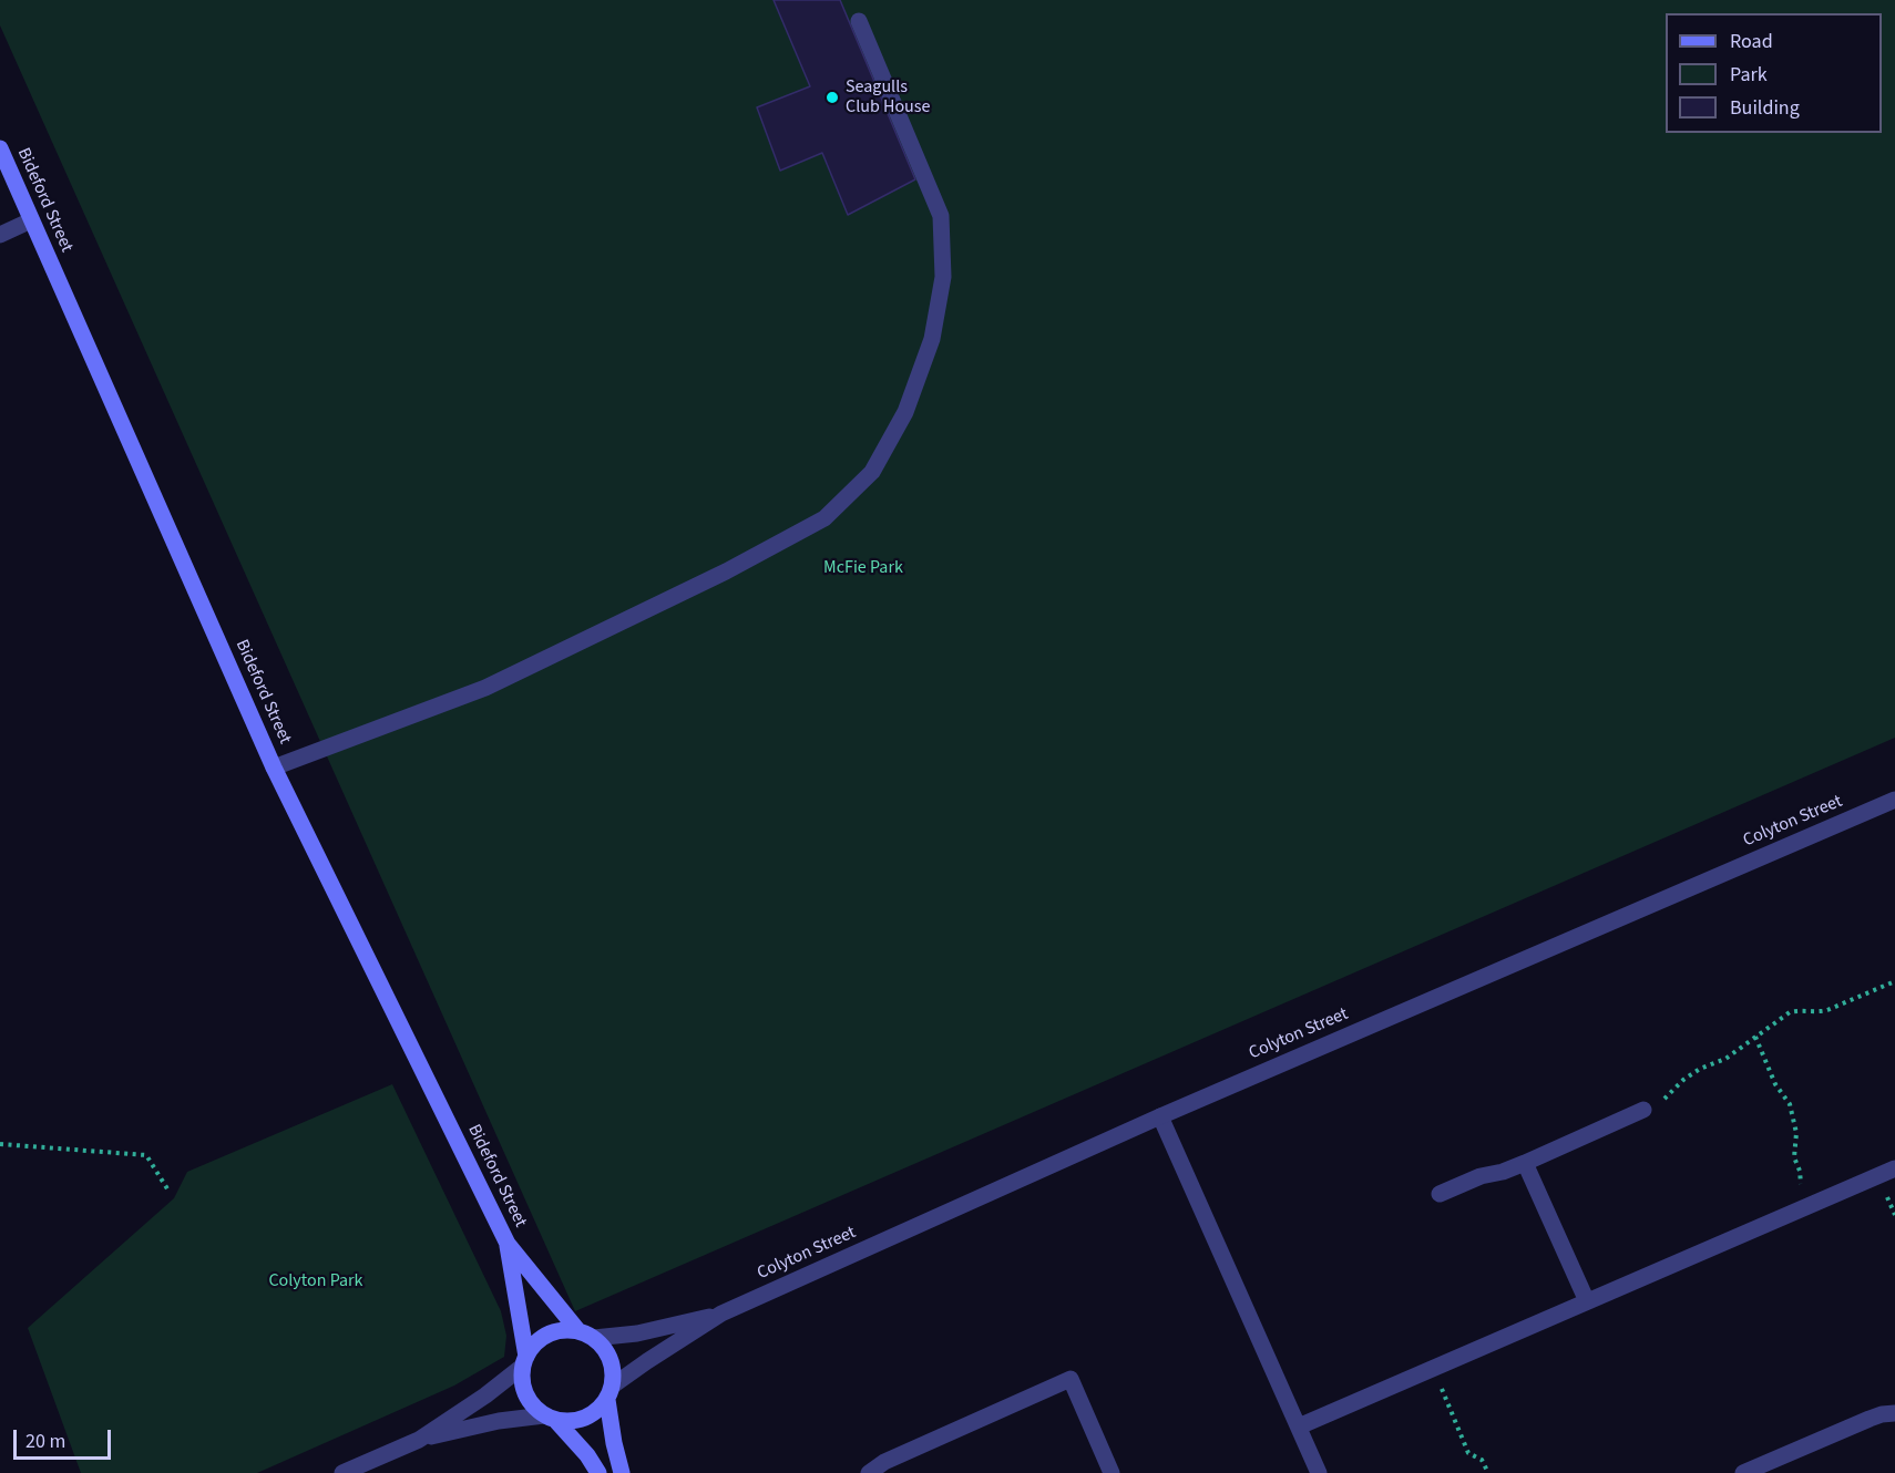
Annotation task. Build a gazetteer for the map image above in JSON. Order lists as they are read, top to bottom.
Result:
{
  "streets": {
    "street": ["Bideford Street", "Colyton Street"]
  },
  "crossings": [
    ["Bideford Street", "Colyton Street"]
  ],
  "parks": ["McFie Park", "Colyton Park"],
  "places": ["Seagulls Club House"],
  "legend": ["Road", "Park", "Building"],
  "scale_bar": "20 m"
}
